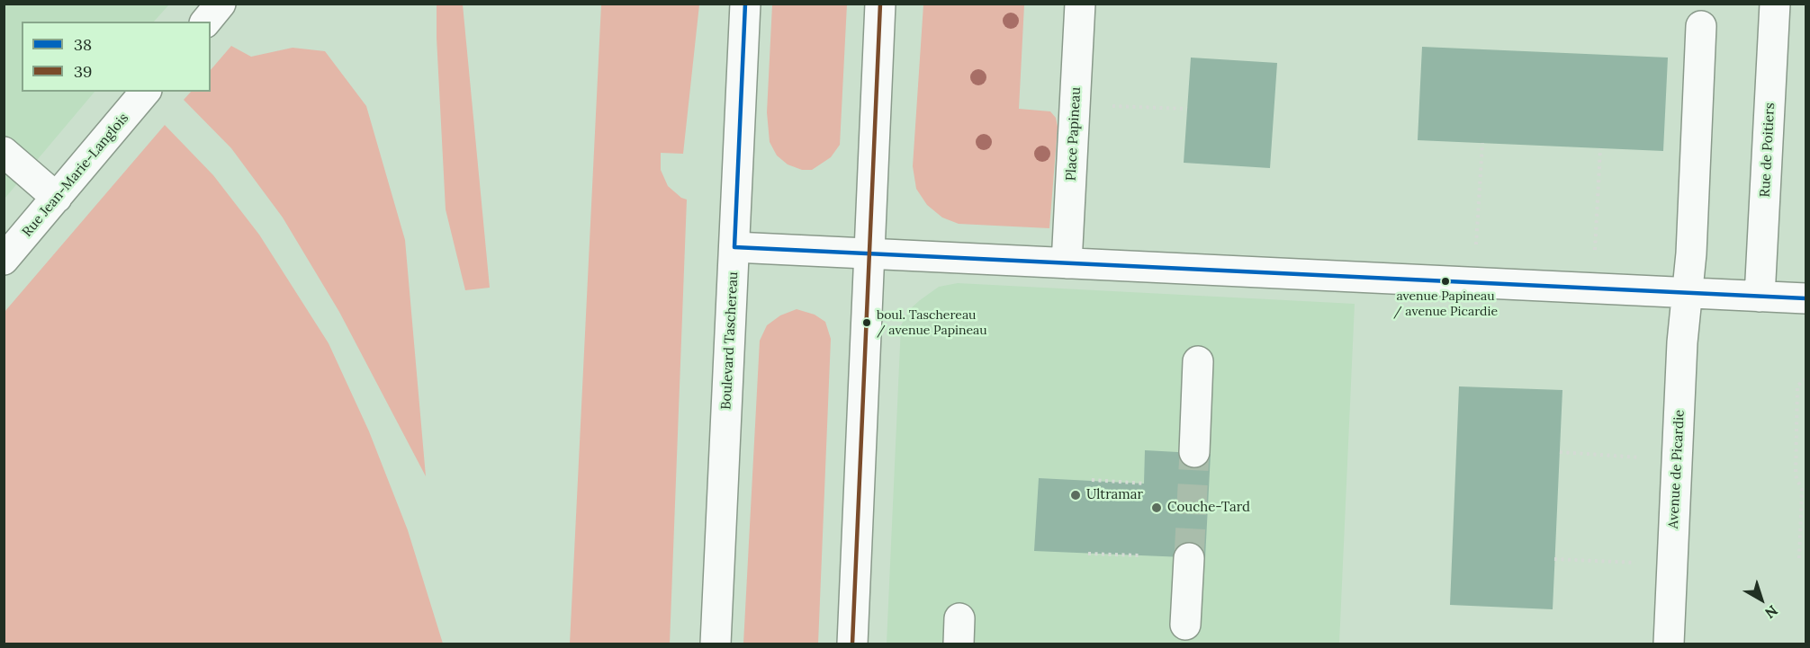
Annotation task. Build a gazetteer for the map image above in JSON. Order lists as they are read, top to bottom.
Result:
{
  "streets": {
    "street": [
      "Place Papineau",
      "Rue de Poitiers",
      "Rue Jean-Marie-Langlois",
      "Boulevard Taschereau",
      "Avenue de Picardie"
    ]
  },
  "places": [
    "avenue Papineau / avenue Picardie",
    "boul. Taschereau / avenue Papineau",
    "Ultramar",
    "Couche-Tard"
  ],
  "lines": ["transit line 38", "transit line 39"],
  "legend": ["38", "39"],
  "north": "bottom right"
}
